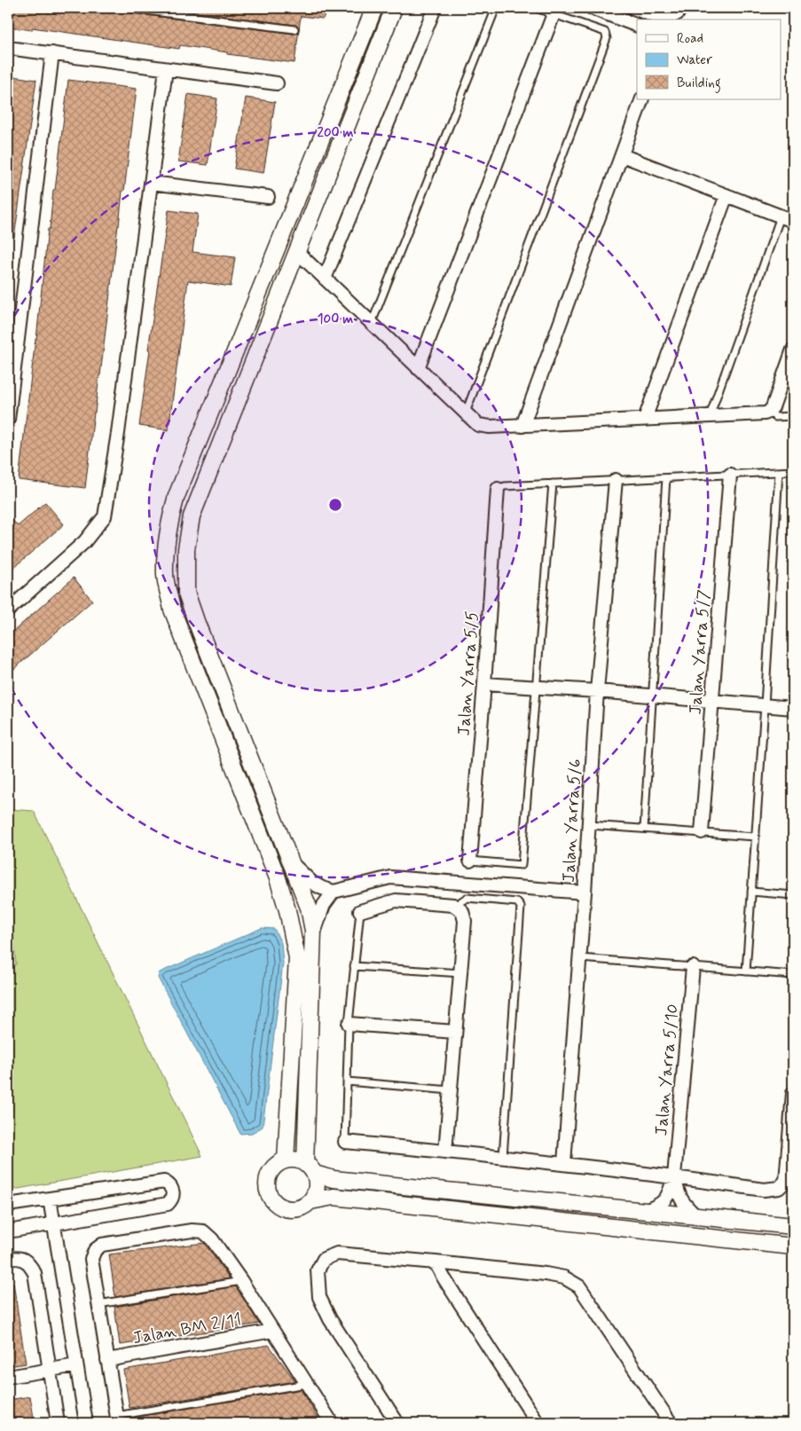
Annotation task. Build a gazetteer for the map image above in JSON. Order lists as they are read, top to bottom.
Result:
{
  "streets": {
    "street": [
      "Jalan Yarra 5/7",
      "Jalan Yarra 5/5",
      "Jalan Yarra 5/6",
      "Jalan Yarra 5/10",
      "Jalan BM 2/11"
    ]
  },
  "legend": ["Road", "Water", "Building"],
  "rings": ["200 m", "100 m"]
}
